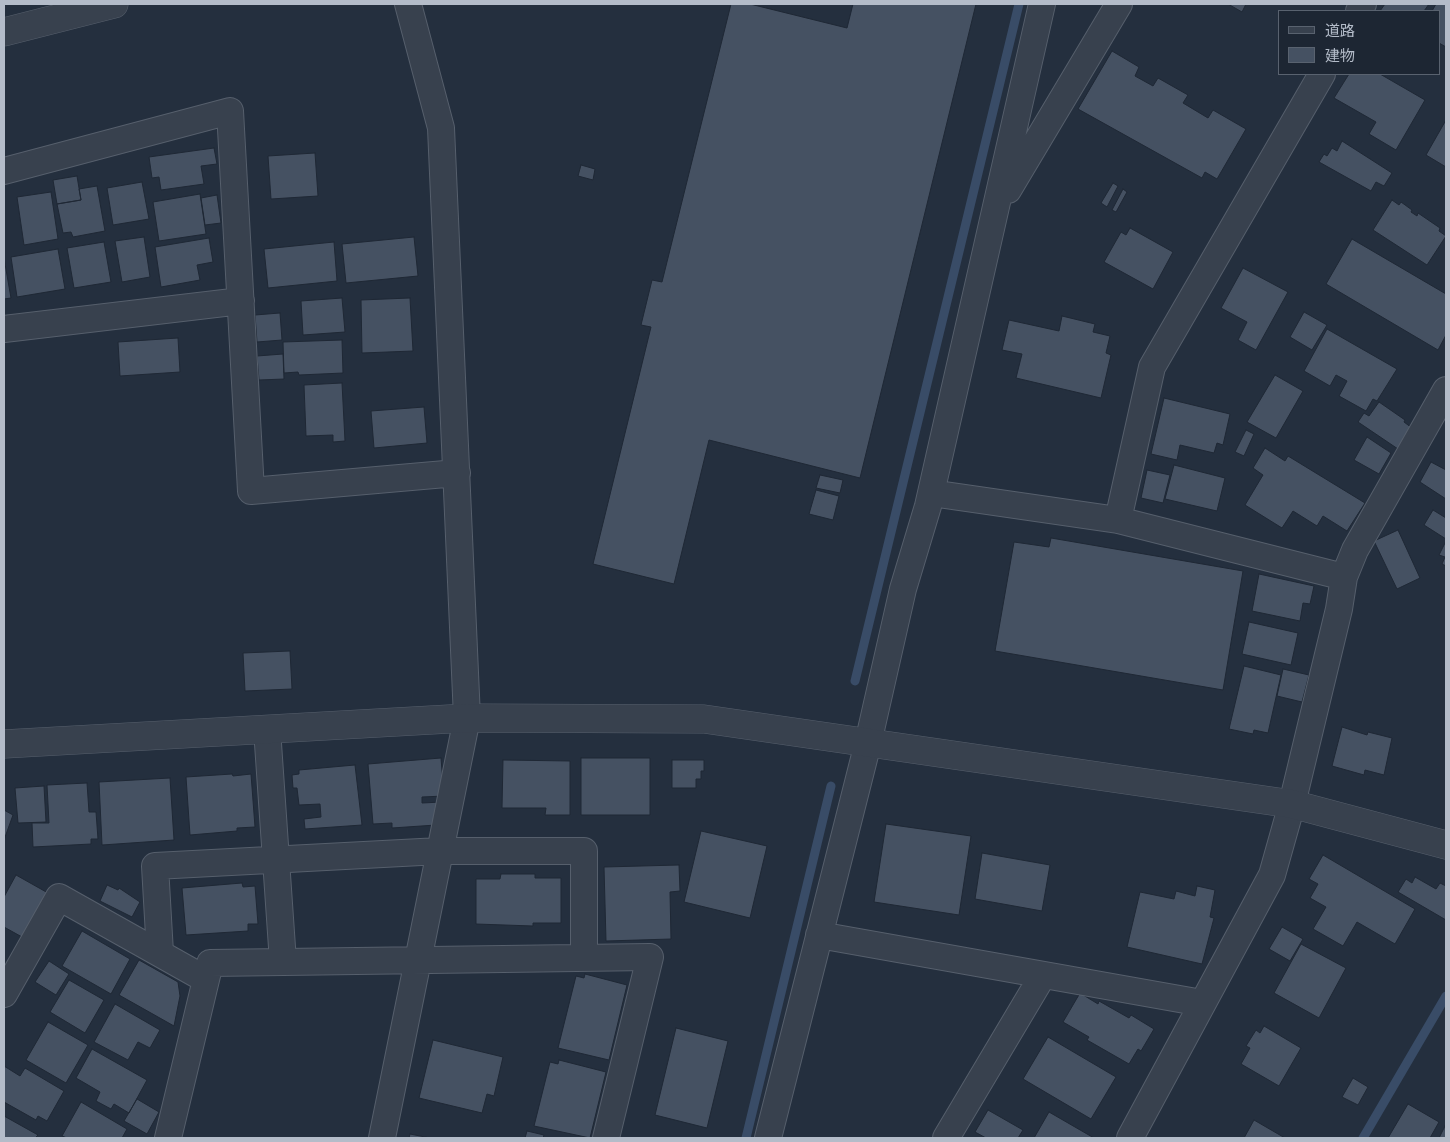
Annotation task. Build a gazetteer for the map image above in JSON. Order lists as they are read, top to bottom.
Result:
{
  "legend": ["道路", "建物"]
}
